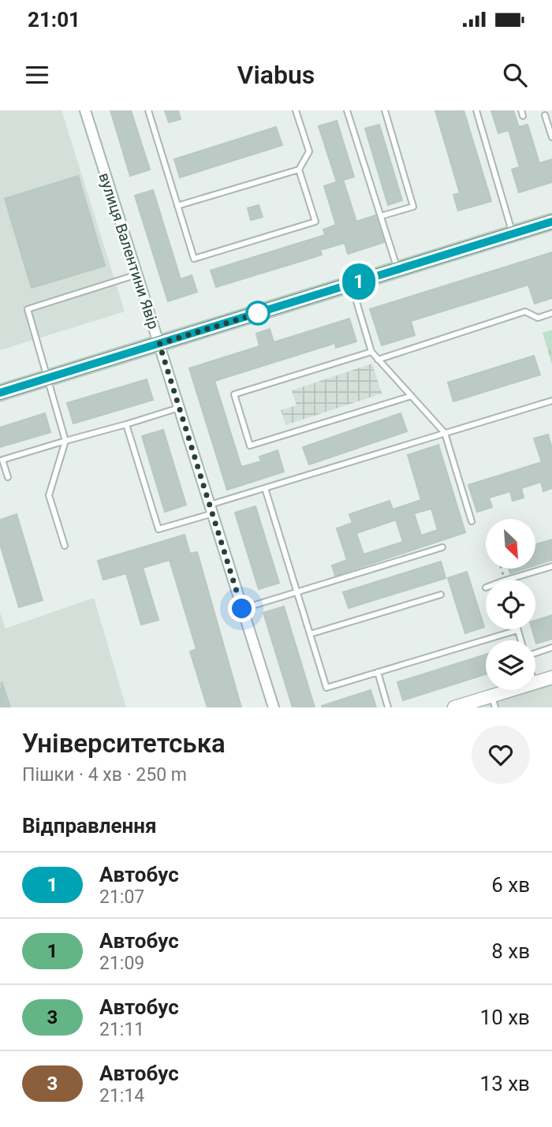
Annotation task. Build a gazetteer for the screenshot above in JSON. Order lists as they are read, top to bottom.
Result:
{
  "streets": {
    "street": ["вулиця Валентини Явір"]
  },
  "lines": ["bus line 1"],
  "north": "bottom right",
  "page": {
    "status": "21:01",
    "header": "Viabus",
    "on_map": "1",
    "heading": [
      ["Університетська", "Пішки · 4 хв · 250 m"],
      "Відправлення"
    ],
    "list": [
      {
        "mark": "1",
        "name": "Автобус",
        "note": "21:07",
        "value": "6 хв"
      },
      {
        "mark": "1",
        "name": "Автобус",
        "note": "21:09",
        "value": "8 хв"
      },
      {
        "mark": "3",
        "name": "Автобус",
        "note": "21:11",
        "value": "10 хв"
      },
      {
        "mark": "3",
        "name": "Автобус",
        "note": "21:14",
        "value": "13 хв"
      }
    ]
  }
}
